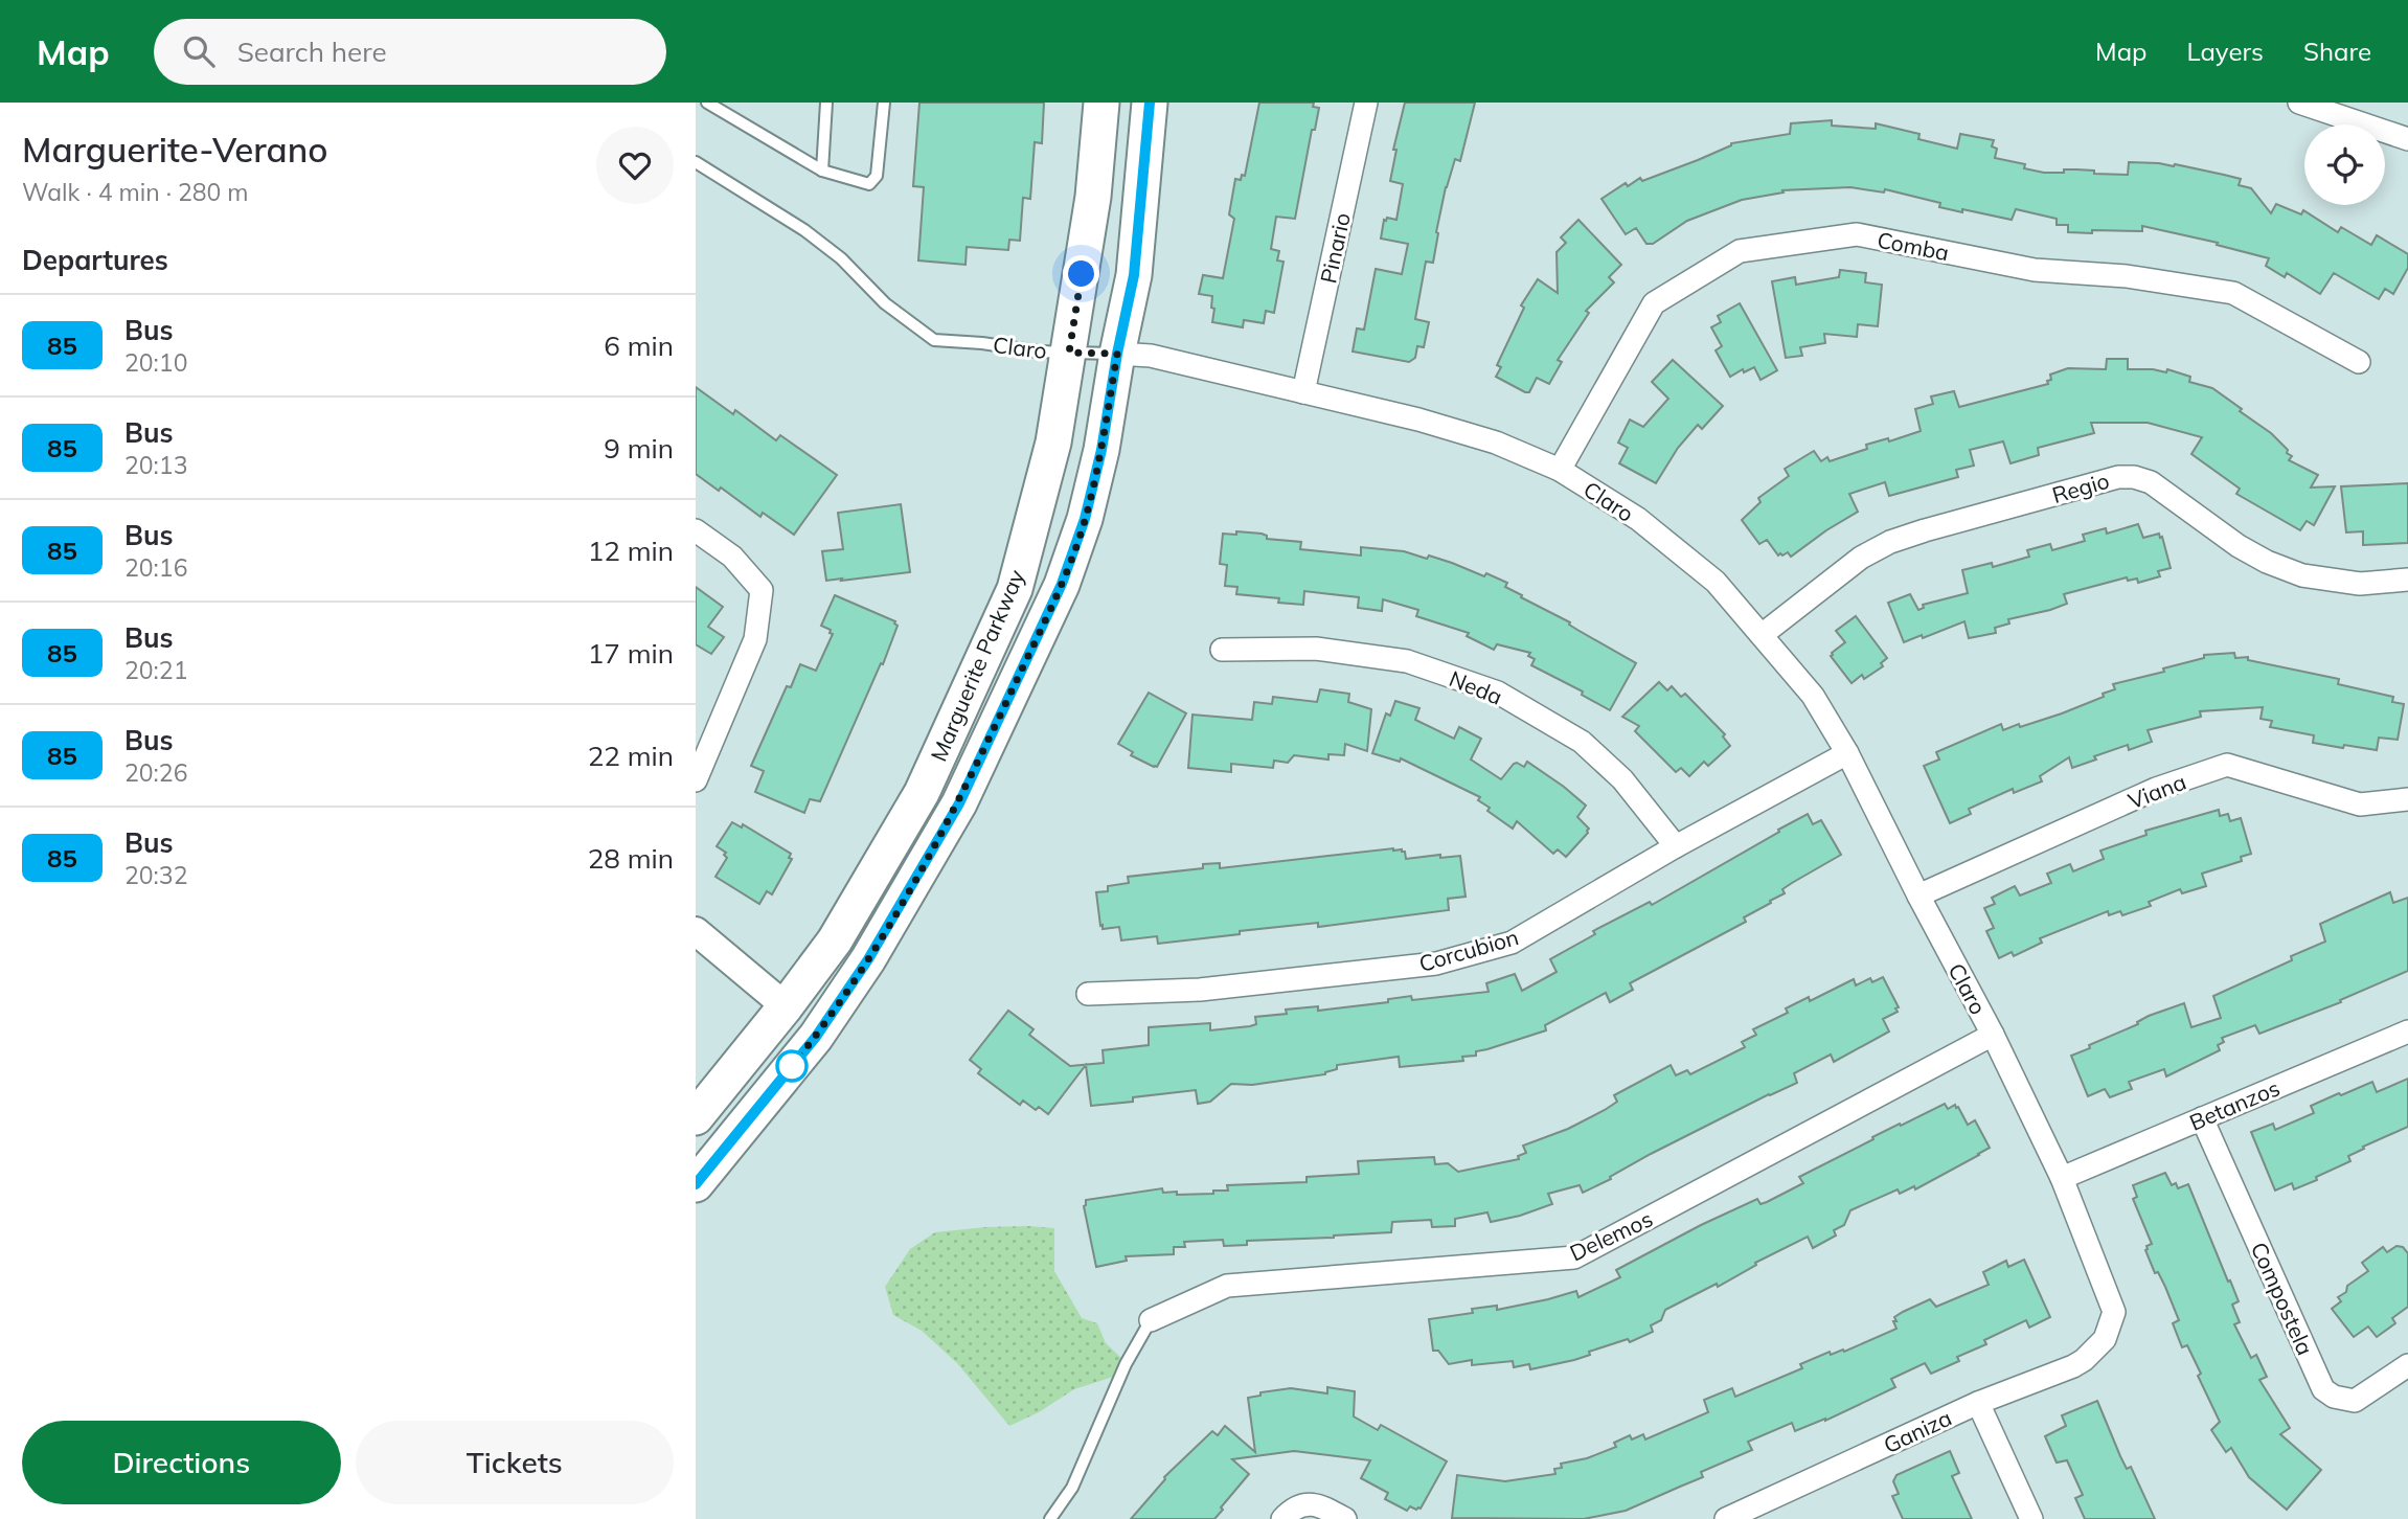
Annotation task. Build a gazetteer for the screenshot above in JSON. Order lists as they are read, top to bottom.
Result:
{
  "streets": {
    "main road": ["Marguerite Parkway"],
    "street": [
      "Comba",
      "Pinario",
      "Claro",
      "Regio",
      "Neda",
      "Viana",
      "Corcubion",
      "Betanzos",
      "Delemos",
      "Compostela",
      "Ganiza"
    ]
  },
  "crossings": [
    ["Comba", "Claro"],
    ["Pinario", "Claro"],
    ["Claro", "Regio"],
    ["Claro", "Marguerite Parkway"],
    ["Claro", "Viana"],
    ["Claro", "Corcubion"],
    ["Claro", "Betanzos"],
    ["Claro", "Delemos"],
    ["Claro", "Ganiza"],
    ["Neda", "Corcubion"],
    ["Betanzos", "Compostela"]
  ],
  "lines": ["bus line 85"],
  "page": {
    "header": "Map",
    "search": "Search here",
    "nav": ["Map", "Layers", "Share"],
    "heading": [
      ["Marguerite-Verano", "Walk · 4 min · 280 m"],
      "Departures"
    ],
    "list": [
      {
        "mark": "85",
        "name": "Bus",
        "note": "20:10",
        "value": "6 min"
      },
      {
        "mark": "85",
        "name": "Bus",
        "note": "20:13",
        "value": "9 min"
      },
      {
        "mark": "85",
        "name": "Bus",
        "note": "20:16",
        "value": "12 min"
      },
      {
        "mark": "85",
        "name": "Bus",
        "note": "20:21",
        "value": "17 min"
      },
      {
        "mark": "85",
        "name": "Bus",
        "note": "20:26",
        "value": "22 min"
      },
      {
        "mark": "85",
        "name": "Bus",
        "note": "20:32",
        "value": "28 min"
      }
    ],
    "buttons": ["Directions", "Tickets"]
  }
}
